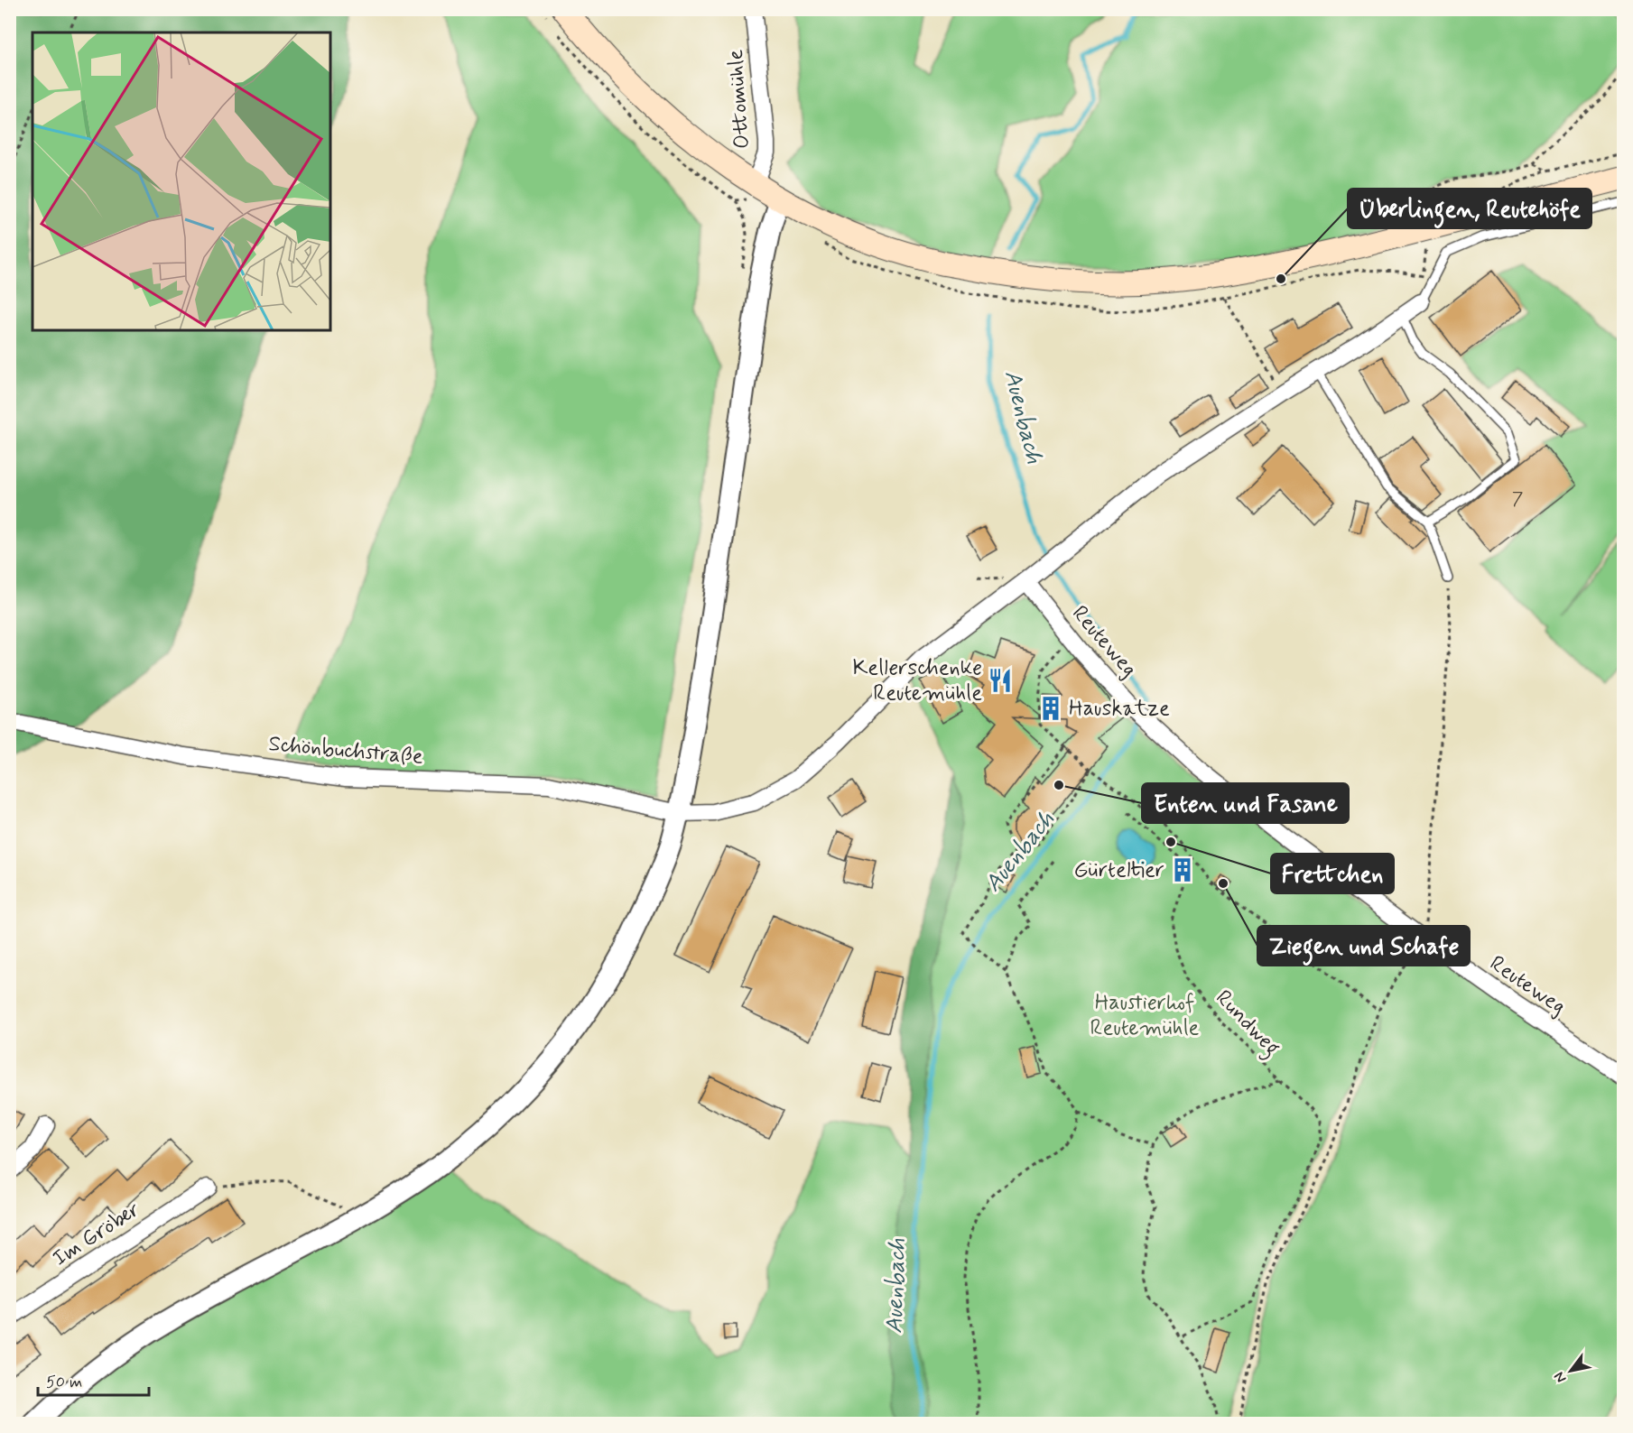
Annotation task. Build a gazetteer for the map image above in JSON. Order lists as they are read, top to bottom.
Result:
{
  "streets": {
    "street": [
      "Ottomühle",
      "Reuteweg",
      "Schönbuchstraße",
      "Im Gröber"
    ],
    "path": ["Rundweg"]
  },
  "water": ["Auenbach"],
  "parks": ["Haustierhof Reutemühle"],
  "places": {
    "other": [
      "Überlingen, Reutehöfe",
      "Enten und Fasane",
      "Frettchen",
      "Ziegen und Schafe"
    ],
    "restaurant": ["Kellerschenke Reutemühle"],
    "building": ["Hauskatze", "Gürteltier"]
  },
  "house_numbers": ["7"],
  "scale_bar": "50 m",
  "north": "bottom left"
}
